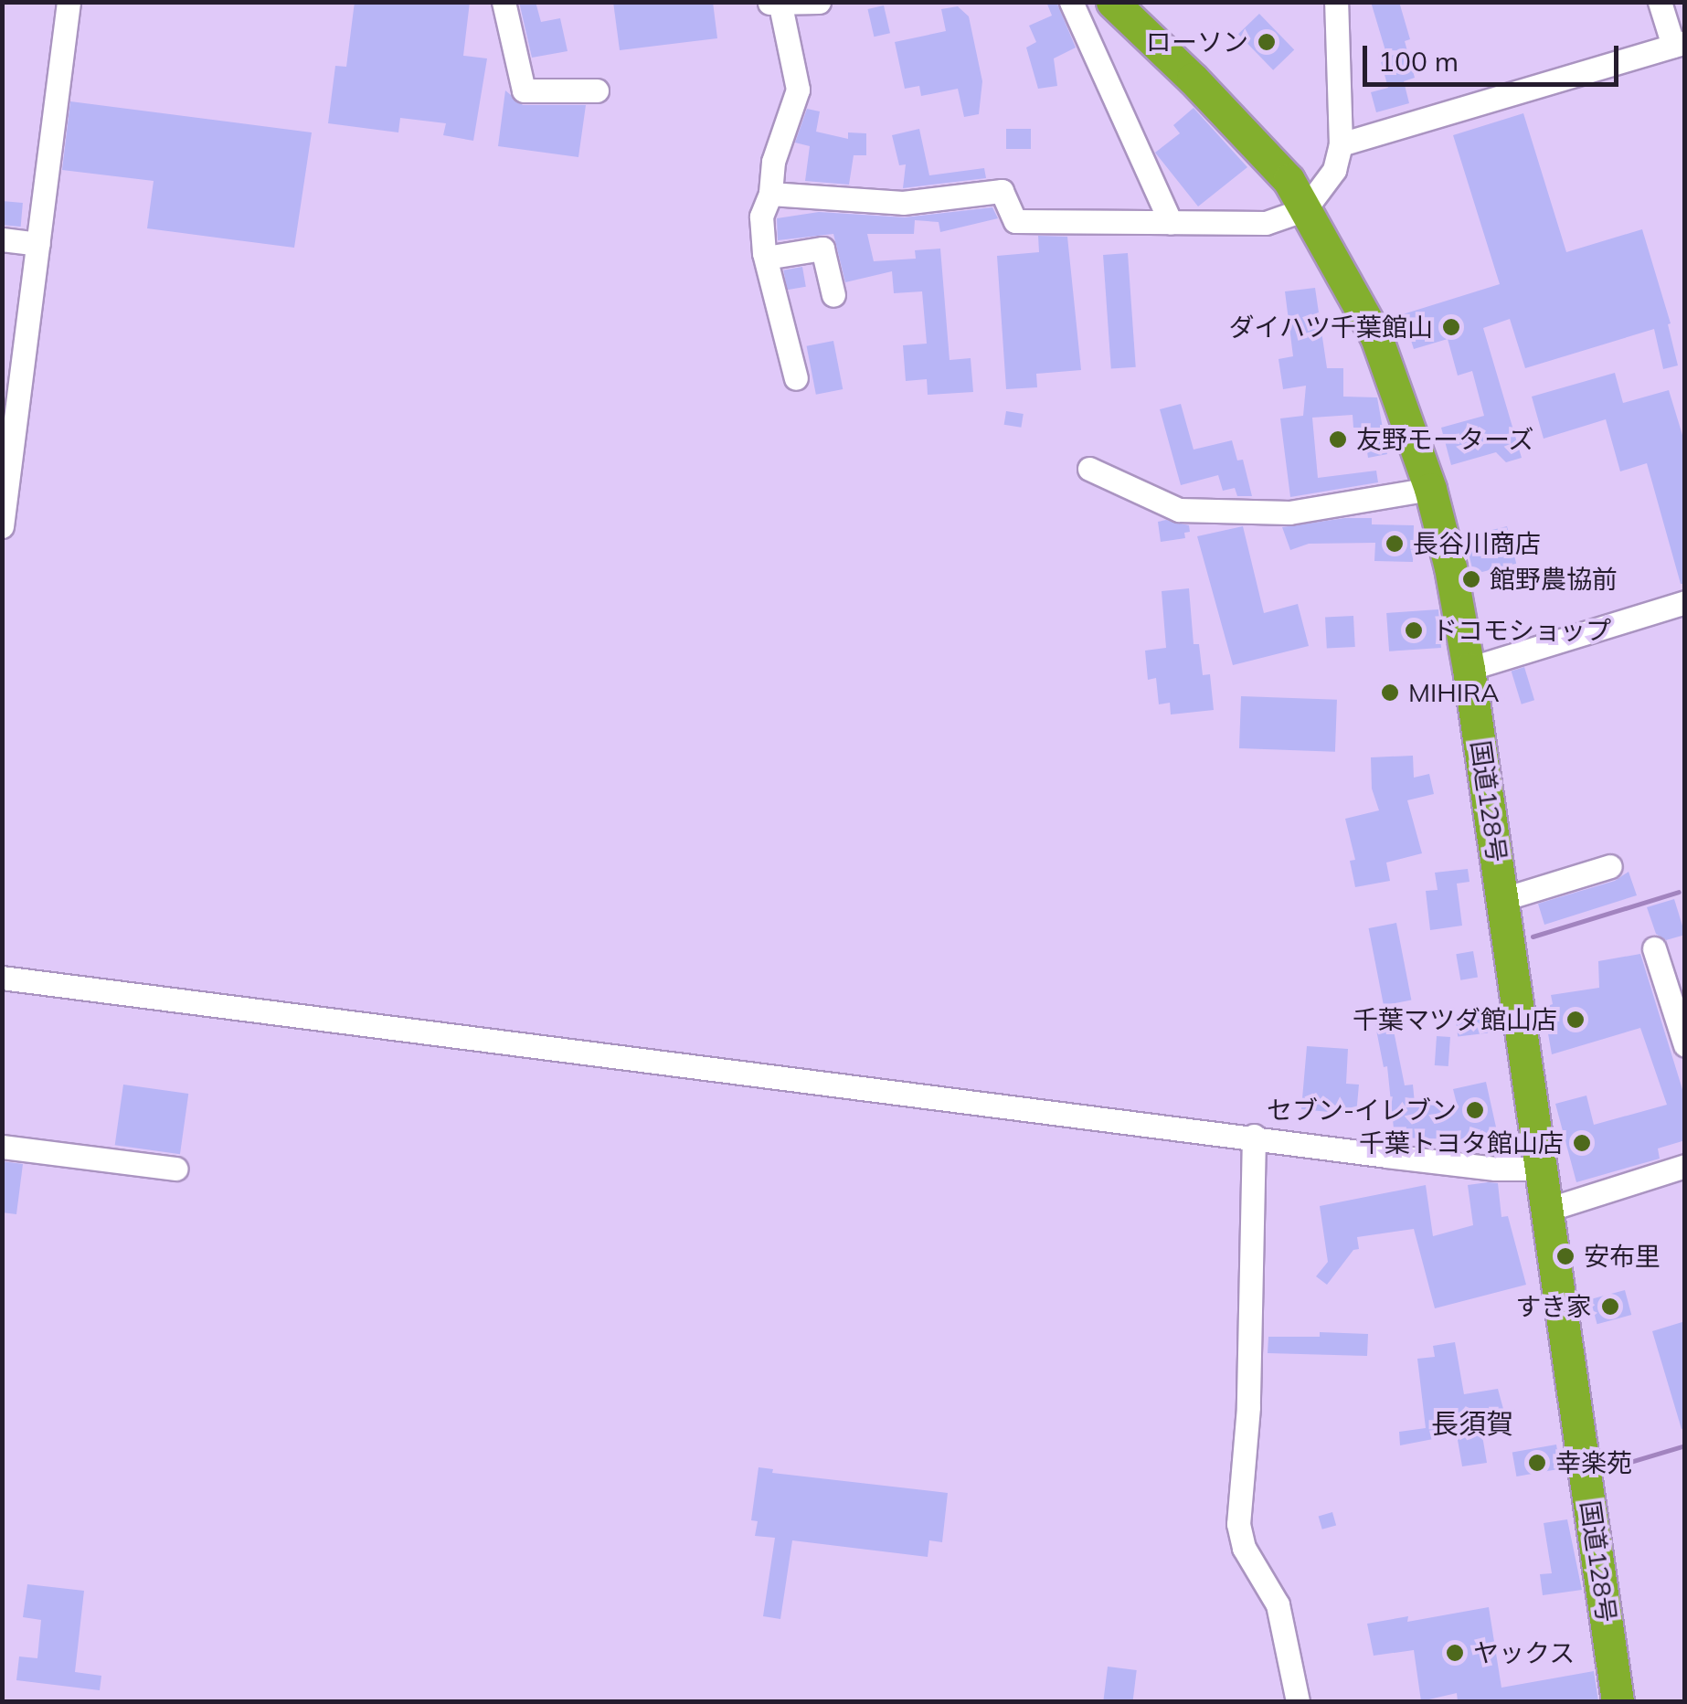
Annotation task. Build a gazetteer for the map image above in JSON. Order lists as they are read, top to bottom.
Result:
{
  "streets": {
    "highway": ["国道128号"]
  },
  "districts": ["長須賀"],
  "places": [
    "ローソン",
    "ダイハツ千葉館山",
    "友野モーターズ",
    "長谷川商店",
    "館野農協前",
    "ドコモショップ",
    "MIHIRA",
    "千葉マツダ館山店",
    "セブン-イレブン",
    "千葉トヨタ館山店",
    "安布里",
    "すき家",
    "幸楽苑",
    "ヤックス"
  ],
  "scale_bar": "100 m"
}
